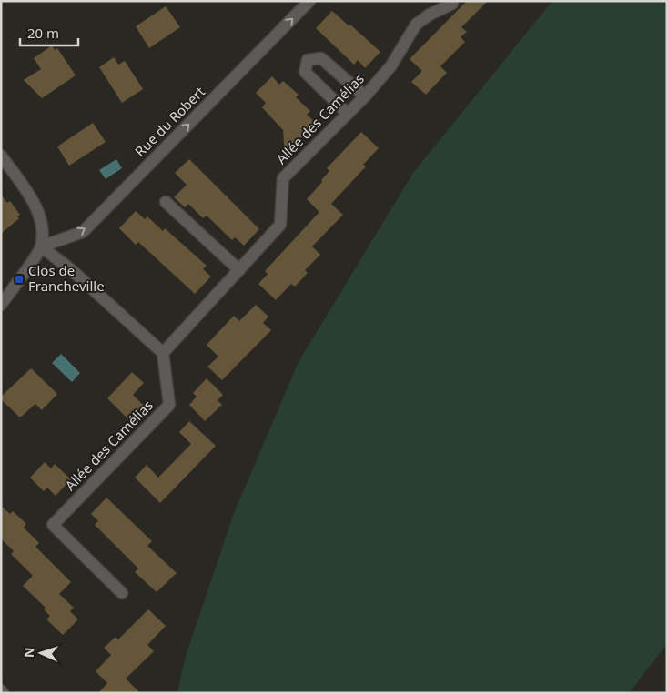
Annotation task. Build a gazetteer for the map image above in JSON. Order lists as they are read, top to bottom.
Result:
{
  "streets": {
    "street": ["Allée des Camélias", "Rue du Robert"]
  },
  "one_way": ["Rue du Robert"],
  "places": {
    "transit": ["Clos de Francheville"]
  },
  "scale_bar": "20 m",
  "north": "left"
}
